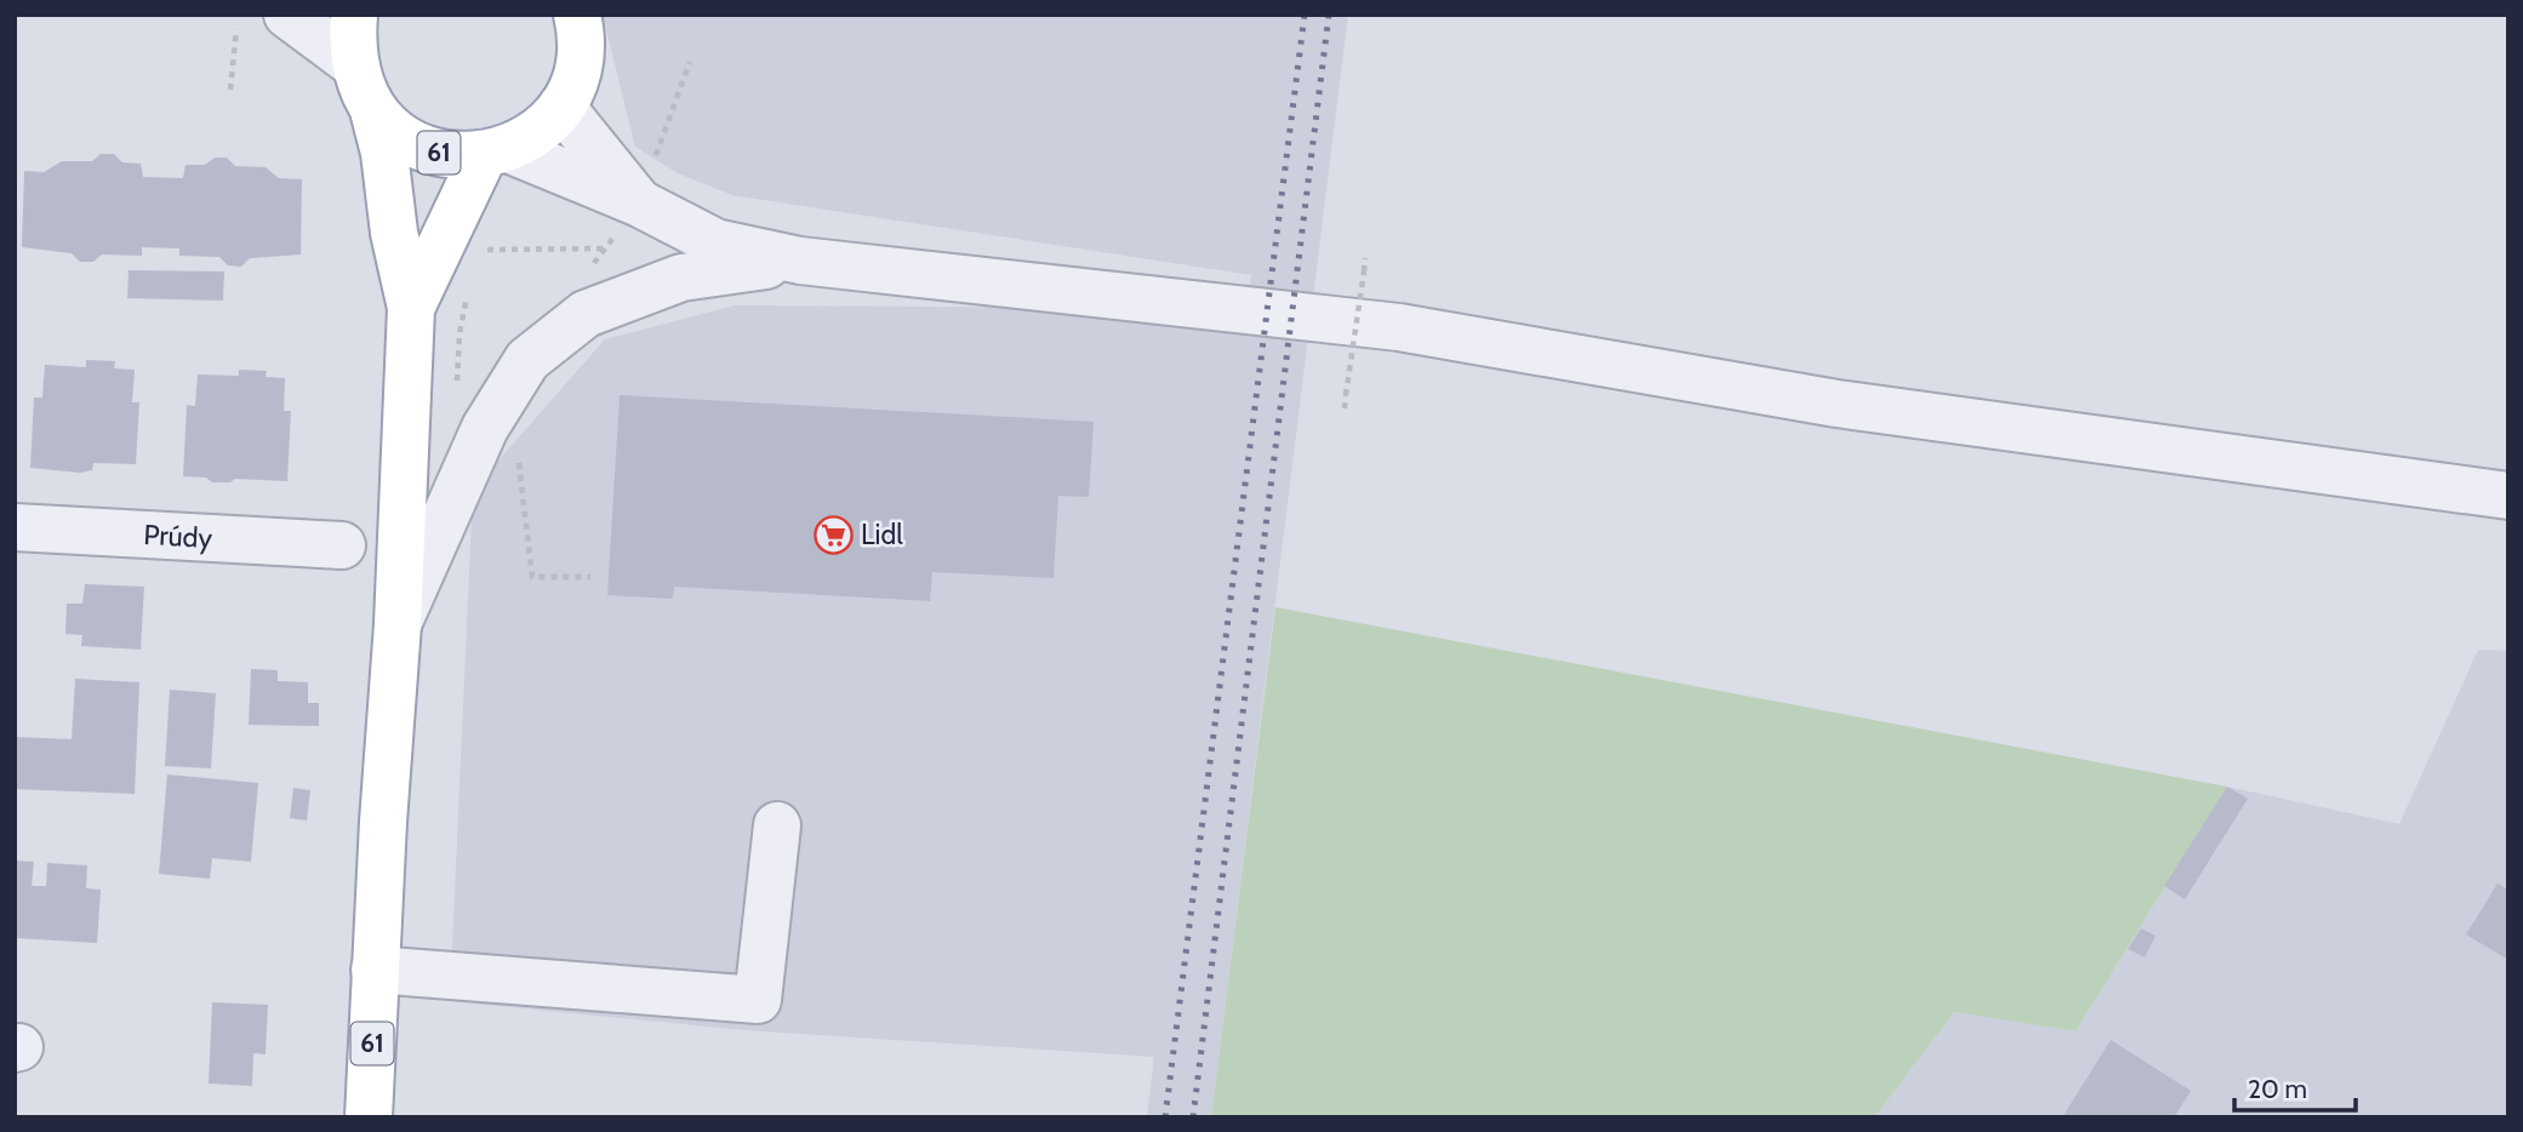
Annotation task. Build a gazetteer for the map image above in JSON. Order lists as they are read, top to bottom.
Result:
{
  "streets": {
    "main road": ["61"],
    "street": ["Prúdy"]
  },
  "places": {
    "supermarket": ["Lidl"]
  },
  "scale_bar": "20 m"
}
